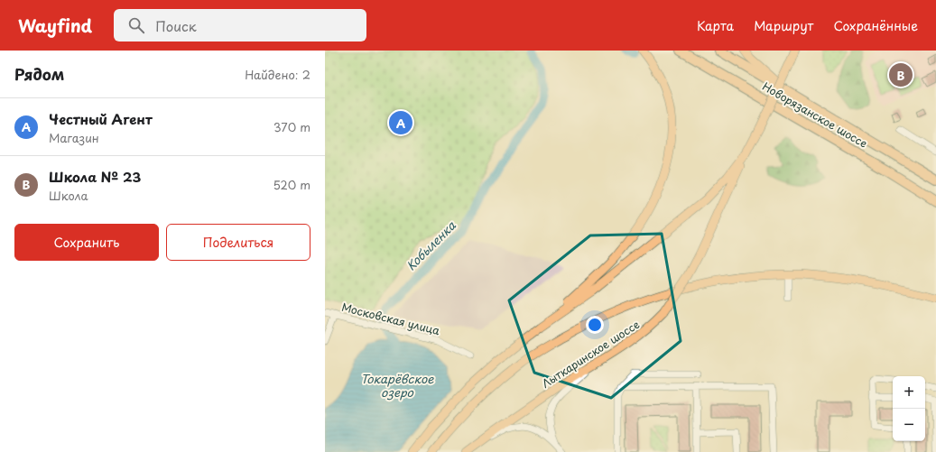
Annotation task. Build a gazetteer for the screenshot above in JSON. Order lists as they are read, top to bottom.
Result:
{
  "streets": {
    "highway": ["Новорязанское шоссе"],
    "main road": ["Лыткаринское шоссе"],
    "street": ["Московская улица"]
  },
  "water": ["Кобыленка", "Токарёвское озеро"],
  "page": {
    "header": "Wayfind",
    "search": "Поиск",
    "nav": ["Карта", "Маршрут", "Сохранённые"],
    "heading": ["Рядом", "Найдено: 2"],
    "pins": ["B", "A"],
    "list": [
      {
        "mark": "A",
        "name": "Честный Агент",
        "note": "Магазин",
        "value": "370 m"
      },
      {
        "mark": "B",
        "name": "Школа № 23",
        "note": "Школа",
        "value": "520 m"
      }
    ],
    "buttons": ["Сохранить", "Поделиться"],
    "map_buttons": ["+", "−"]
  }
}
